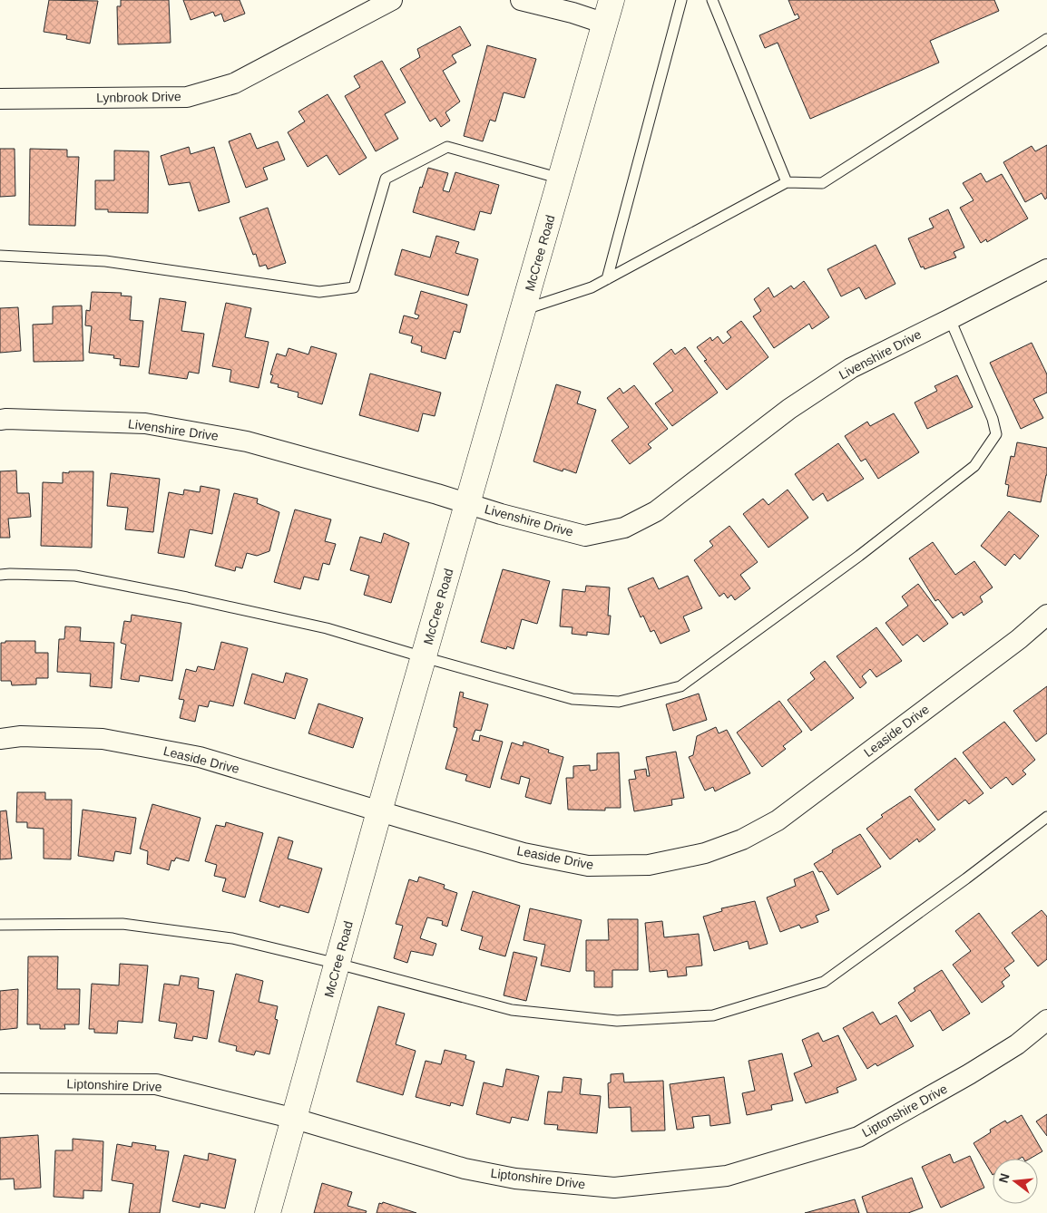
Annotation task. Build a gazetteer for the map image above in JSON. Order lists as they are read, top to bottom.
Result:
{
  "streets": {
    "street": [
      "Lynbrook Drive",
      "McCree Road",
      "Livenshire Drive",
      "Leaside Drive",
      "Liptonshire Drive"
    ]
  },
  "crossings": [
    ["McCree Road", "Livenshire Drive"],
    ["McCree Road", "Leaside Drive"],
    ["McCree Road", "Liptonshire Drive"]
  ],
  "north": "left"
}
